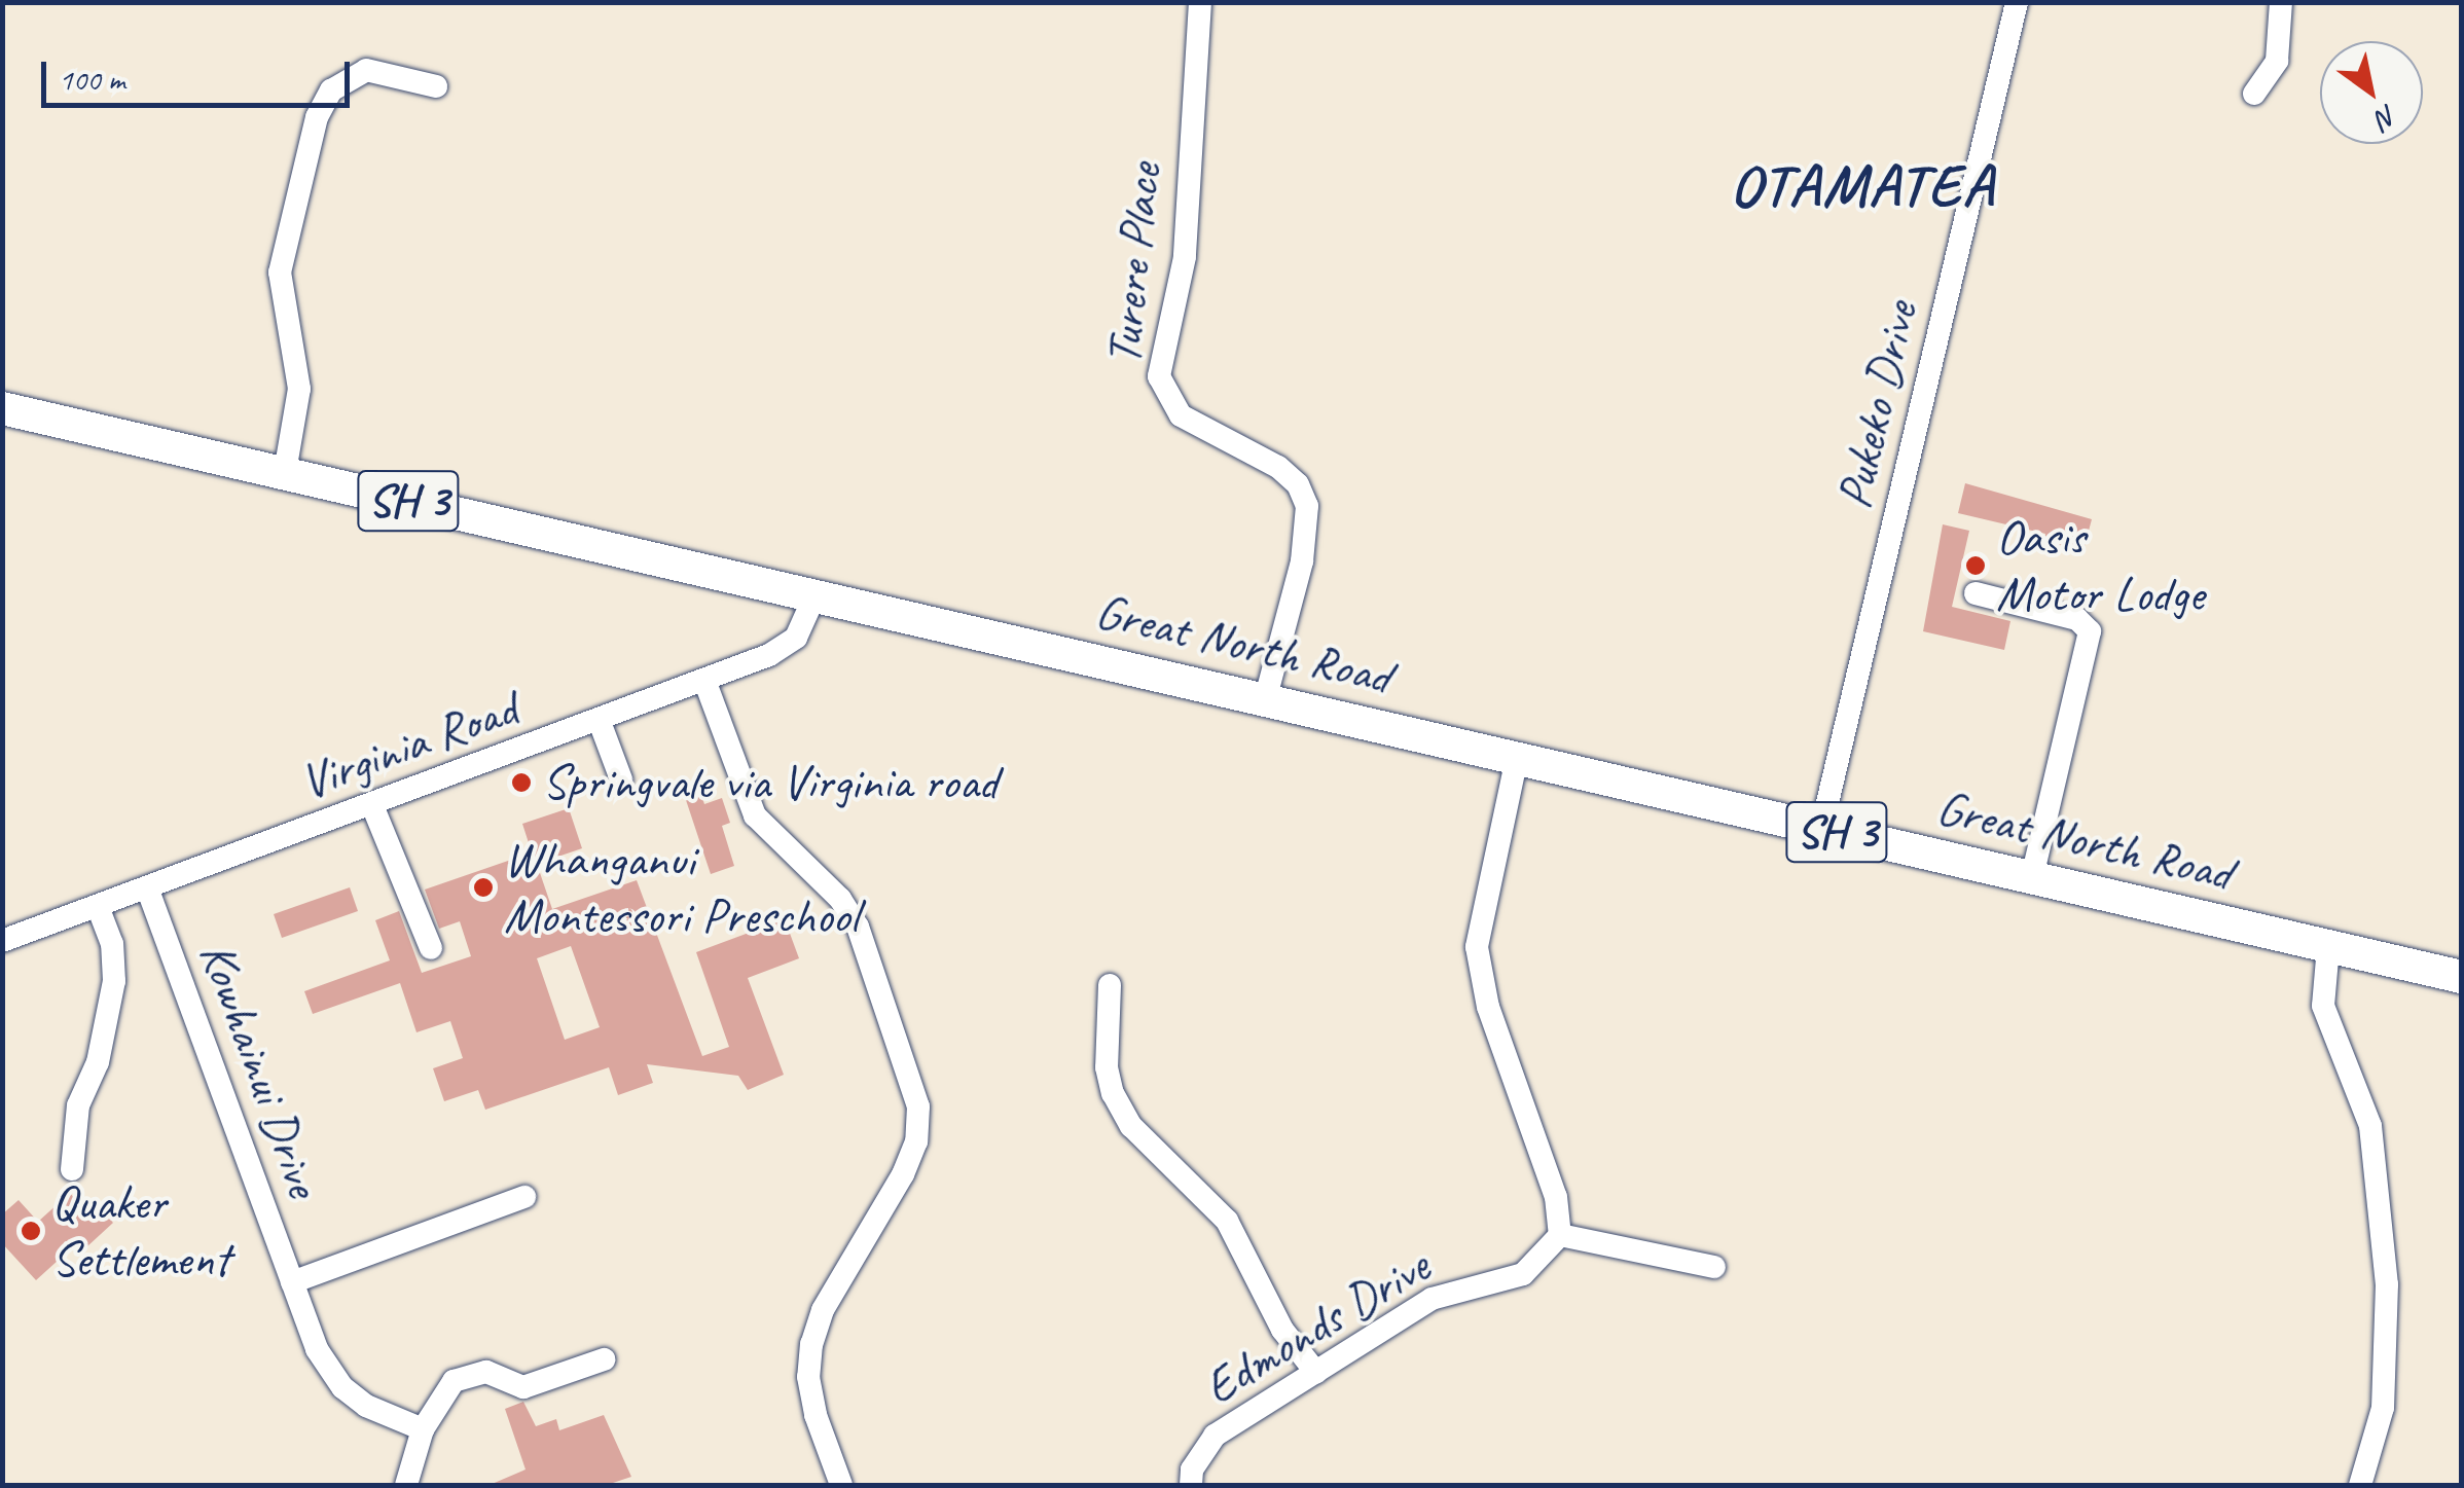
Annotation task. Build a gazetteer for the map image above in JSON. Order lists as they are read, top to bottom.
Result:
{
  "streets": {
    "highway": ["SH 3", "Great North Road"],
    "street": [
      "Turere Place",
      "Pukeko Drive",
      "Virginia Road",
      "Kowhainui Drive",
      "Edmonds Drive"
    ]
  },
  "crossings": [
    ["Turere Place", "Great North Road"],
    ["Pukeko Drive", "Great North Road"],
    ["Great North Road", "Virginia Road"],
    ["Virginia Road", "Kowhainui Drive"]
  ],
  "districts": ["OTAMATEA"],
  "places": [
    "Oasis Motor Lodge",
    "Springvale via Virginia road",
    "Whanganui Montessori Preschool",
    "Quaker Settlement"
  ],
  "scale_bar": "100 m",
  "north": "bottom right"
}
